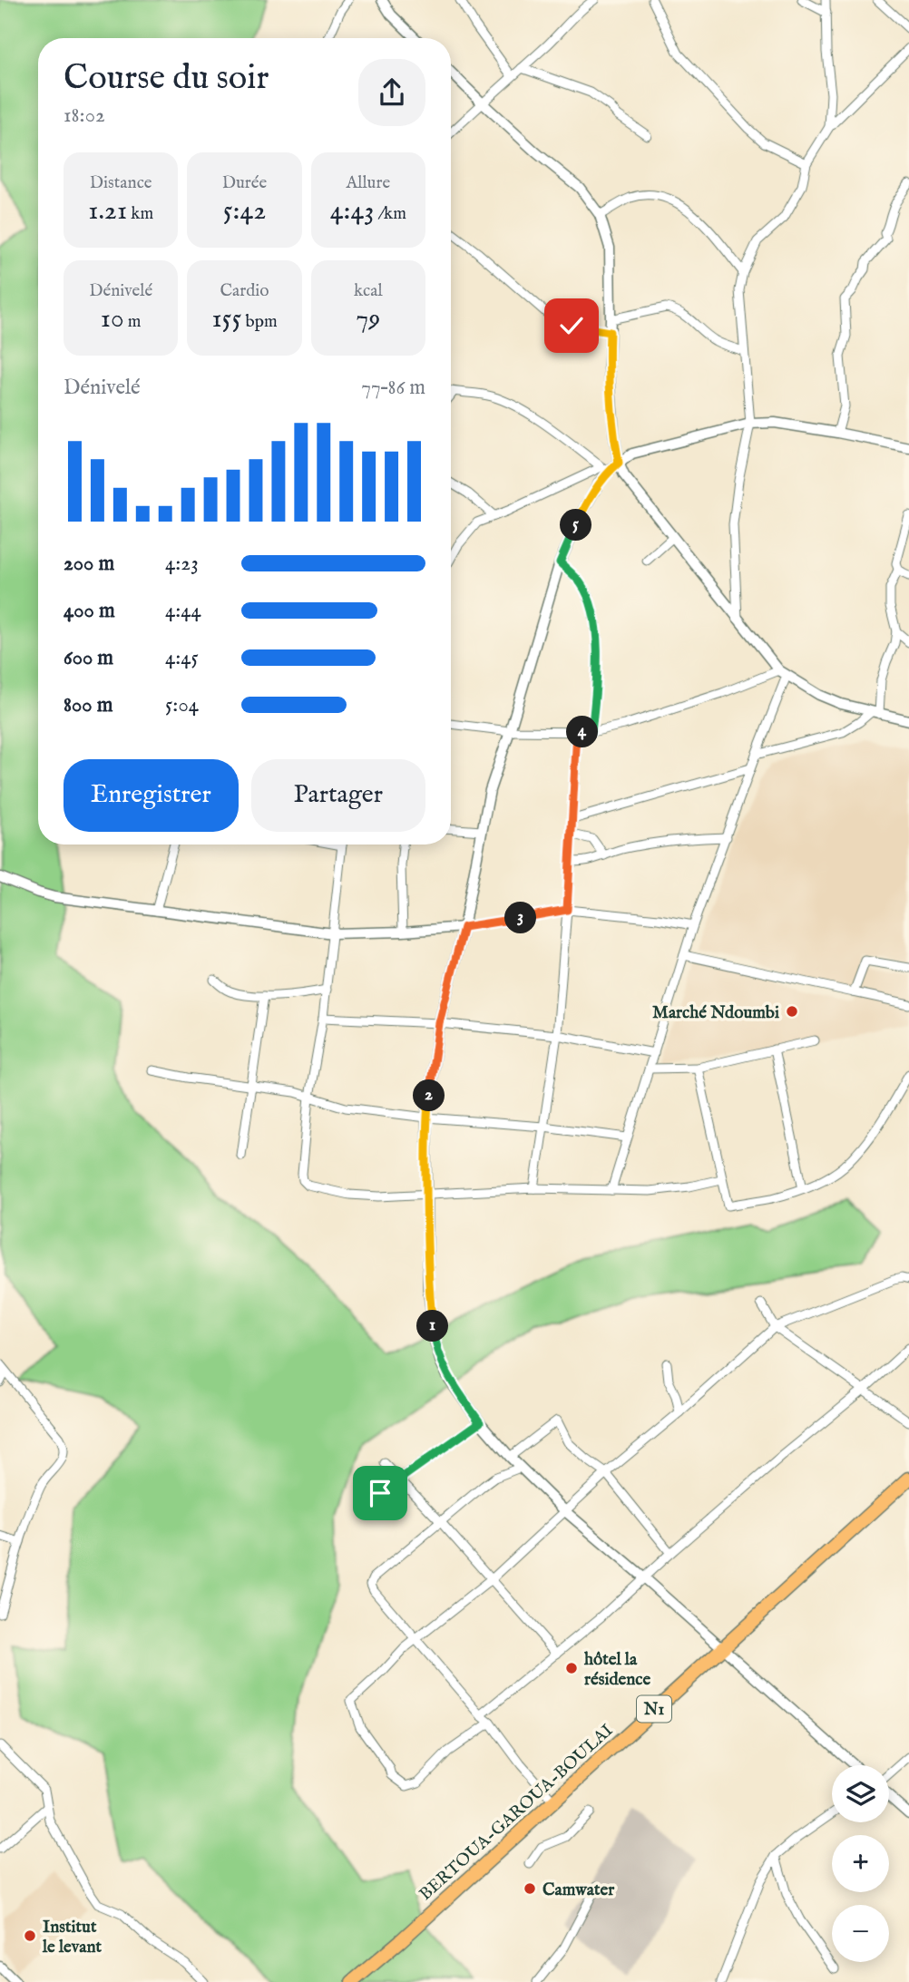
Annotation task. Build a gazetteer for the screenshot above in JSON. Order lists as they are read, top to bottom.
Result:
{
  "streets": {
    "highway": ["N1", "BERTOUA-GAROUA-BOULAI"]
  },
  "places": [
    "Marché Ndoumbi",
    "hôtel la résidence",
    "Camwater",
    "Institut le levant"
  ],
  "page": {
    "heading": ["Course du soir", "18:02"],
    "stats": [
      ["Distance", "1.21 km"],
      ["Durée", "5:42"],
      ["Allure", "4:43 /km"],
      ["Dénivelé", "10 m"],
      ["Cardio", "155 bpm"],
      ["kcal", "79"]
    ],
    "chart": ["Dénivelé", "77–86 m"],
    "pins": [
      "5",
      "4",
      "3",
      "2",
      "1"
    ],
    "list": [
      {
        "name": "200 m",
        "note": "4:23"
      },
      {
        "name": "400 m",
        "note": "4:44"
      },
      {
        "name": "600 m",
        "note": "4:45"
      },
      {
        "name": "800 m",
        "note": "5:04"
      }
    ],
    "buttons": ["Enregistrer", "Partager"],
    "map_buttons": ["+", "−"]
  }
}
